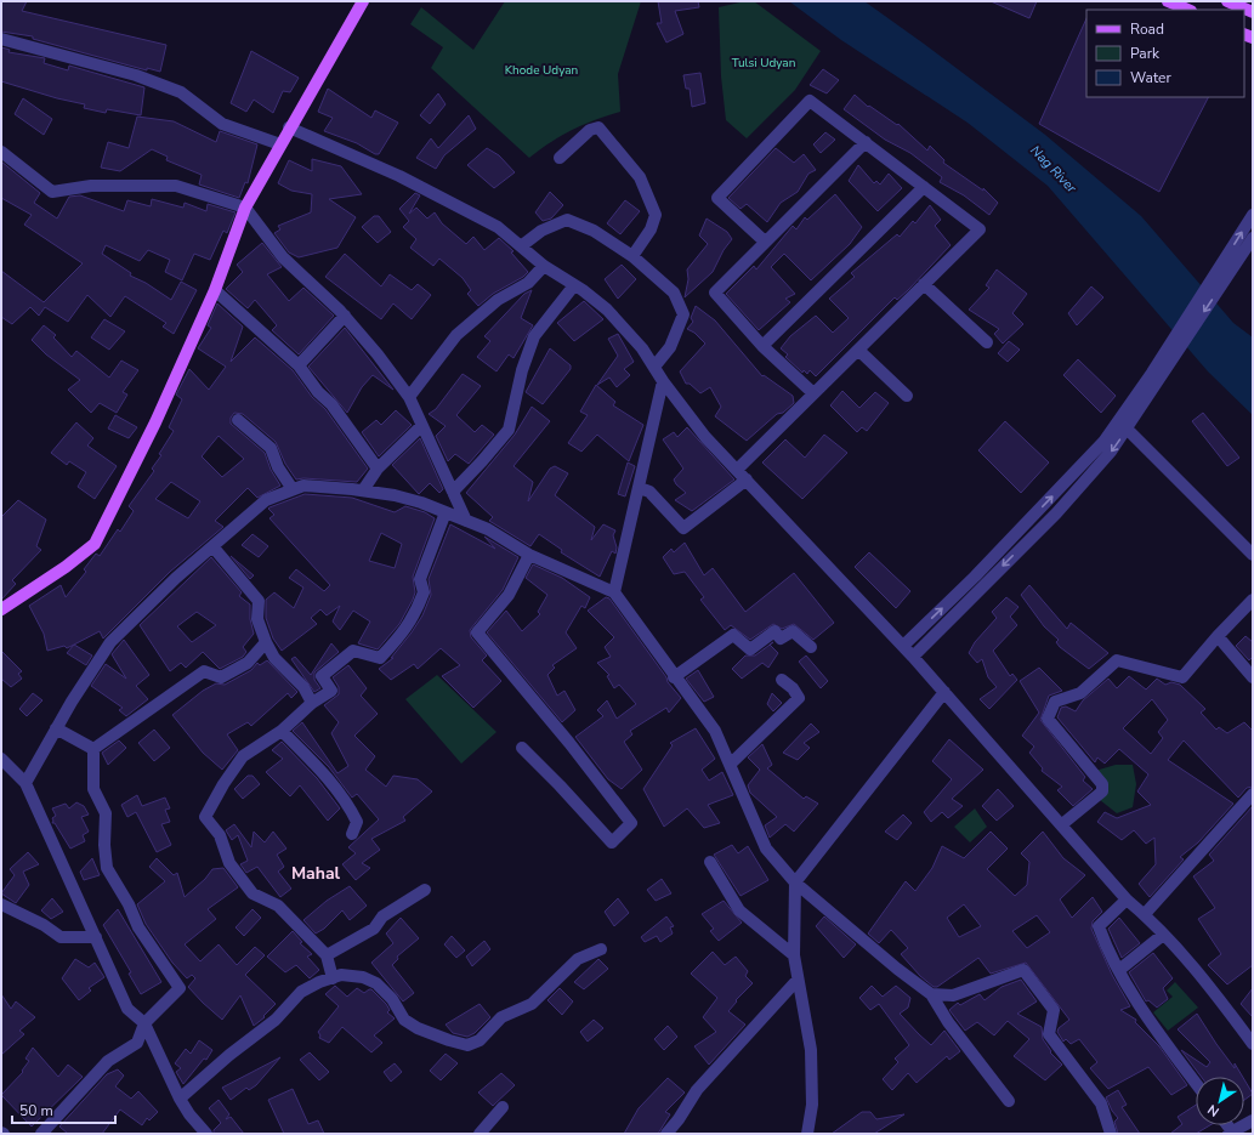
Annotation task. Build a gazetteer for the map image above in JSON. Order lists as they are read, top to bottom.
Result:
{
  "districts": ["Mahal"],
  "water": ["Nag River"],
  "parks": ["Tulsi Udyan", "Khode Udyan"],
  "legend": ["Road", "Park", "Water"],
  "scale_bar": "50 m",
  "north": "bottom left"
}
